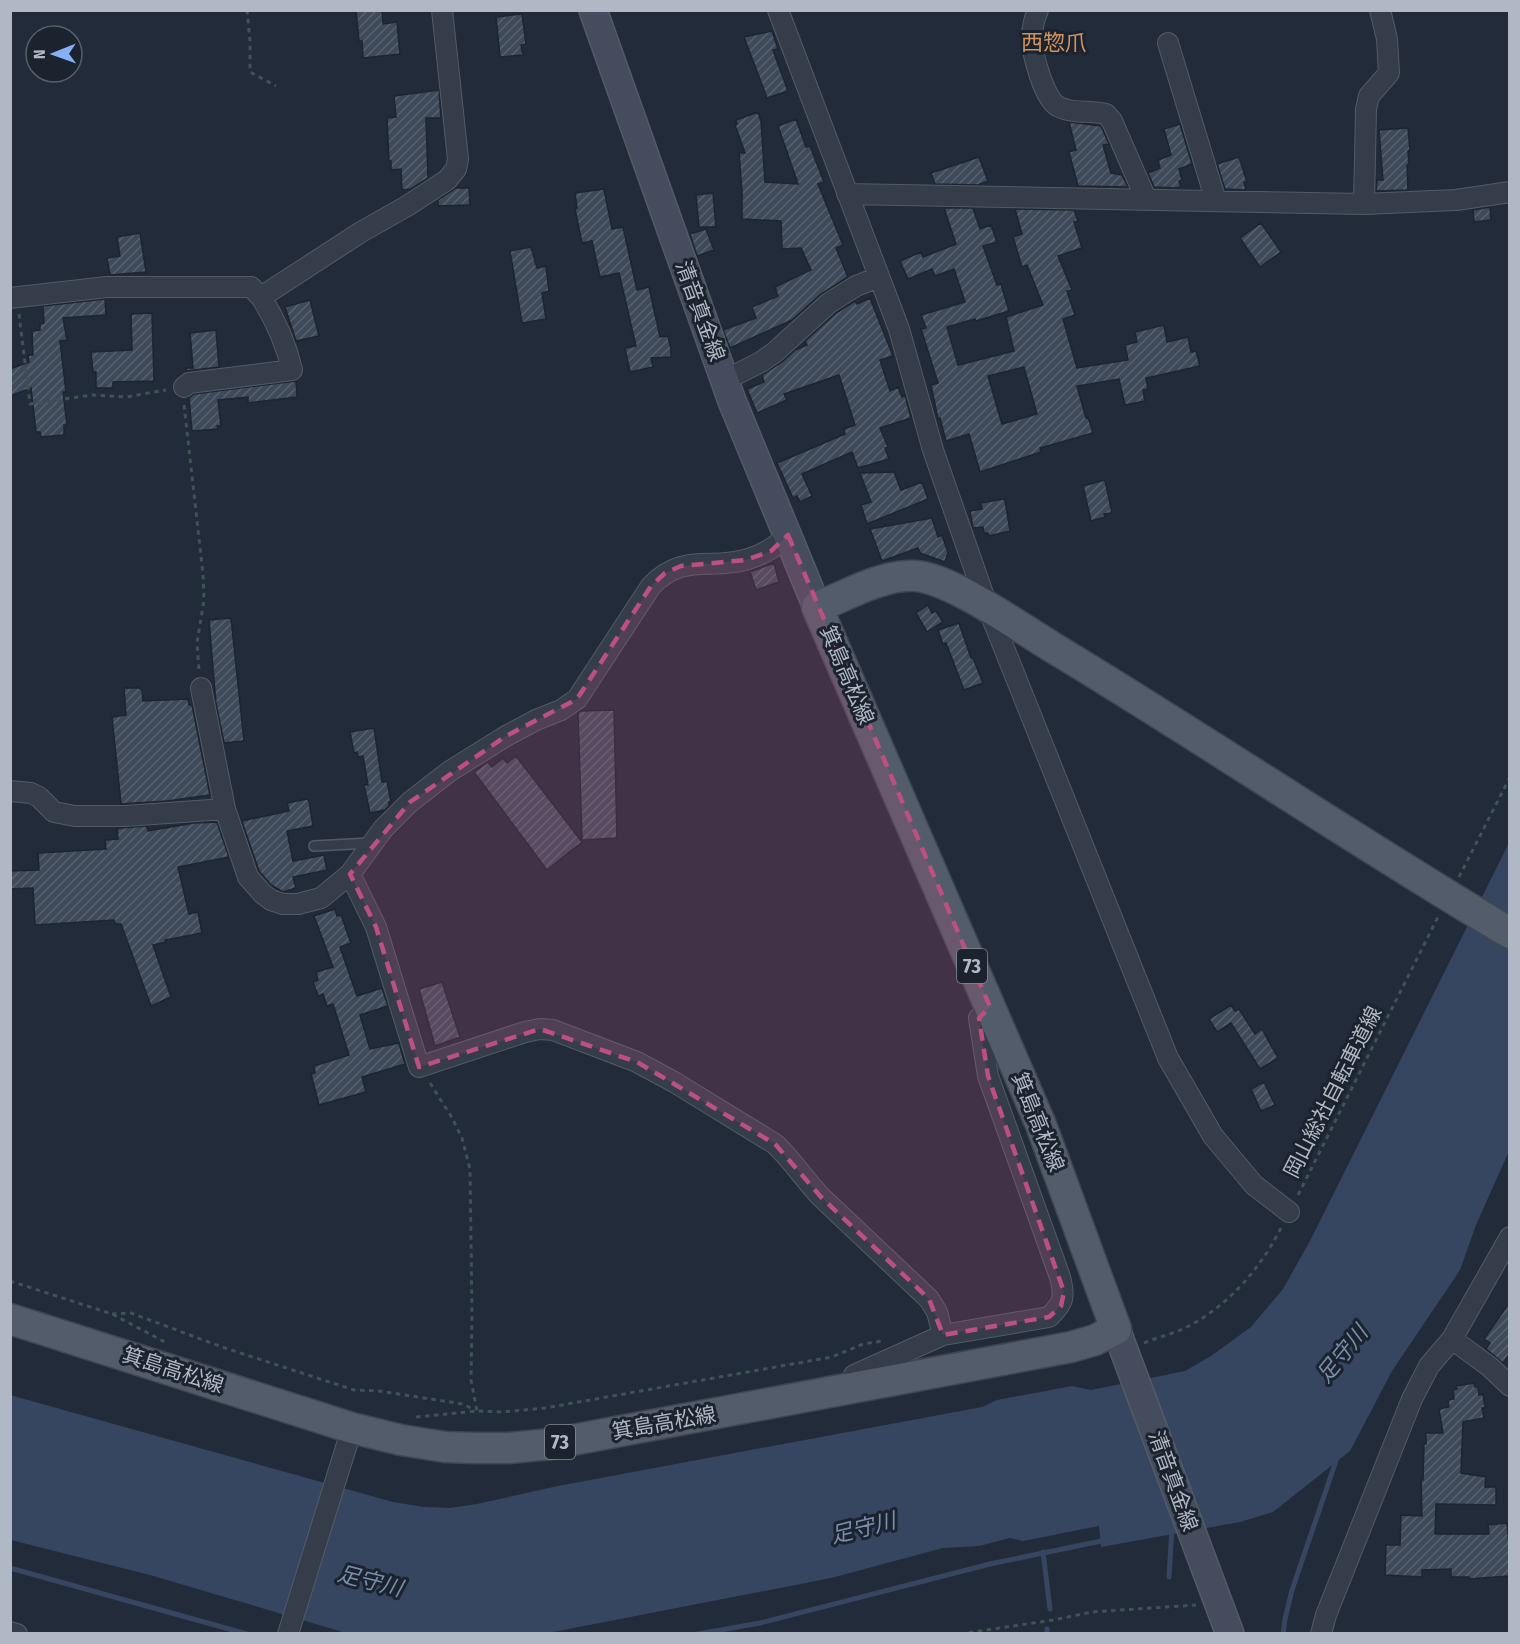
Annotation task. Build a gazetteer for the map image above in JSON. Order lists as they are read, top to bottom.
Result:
{
  "streets": {
    "main road": ["清音真金線", "箕島高松線", "73"],
    "path": ["岡山総社自転車道線"]
  },
  "crossings": [
    ["清音真金線", "箕島高松線"],
    ["清音真金線", "岡山総社自転車道線"],
    ["箕島高松線", "岡山総社自転車道線"]
  ],
  "districts": ["西惣爪"],
  "water": ["足守川"],
  "north": "left"
}
